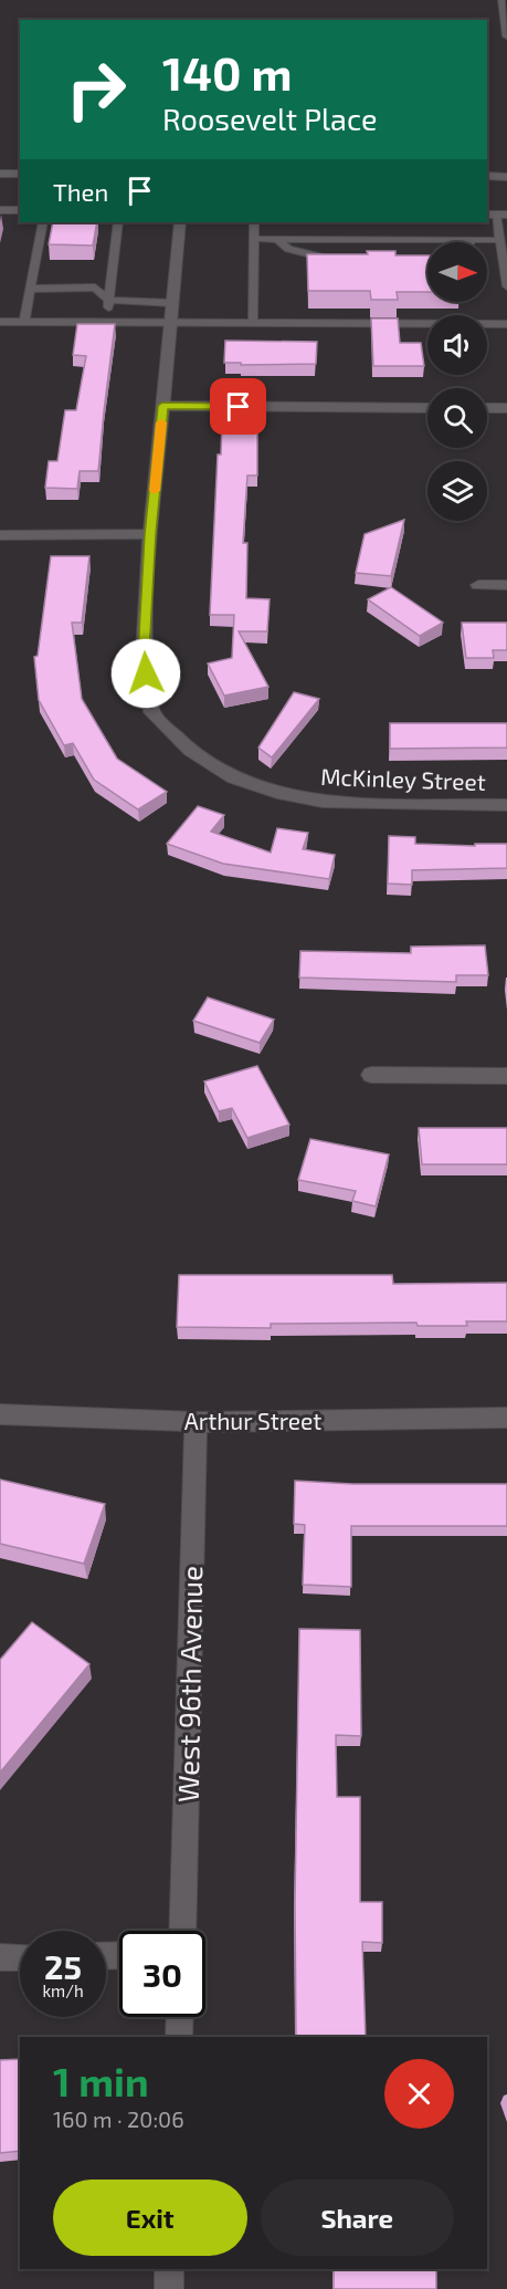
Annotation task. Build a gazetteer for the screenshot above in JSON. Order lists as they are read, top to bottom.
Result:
{
  "streets": {
    "street": ["McKinley Street", "Arthur Street", "West 96th Avenue"]
  },
  "crossings": [
    ["Arthur Street", "West 96th Avenue"]
  ],
  "north": "right",
  "page": {
    "turn": ["140 m", "Roosevelt Place"],
    "then": "Then",
    "speed": "25 km/h",
    "limit": "30",
    "heading": ["1 min", "160 m · 20:06"],
    "buttons": ["Exit", "Share"]
  }
}
